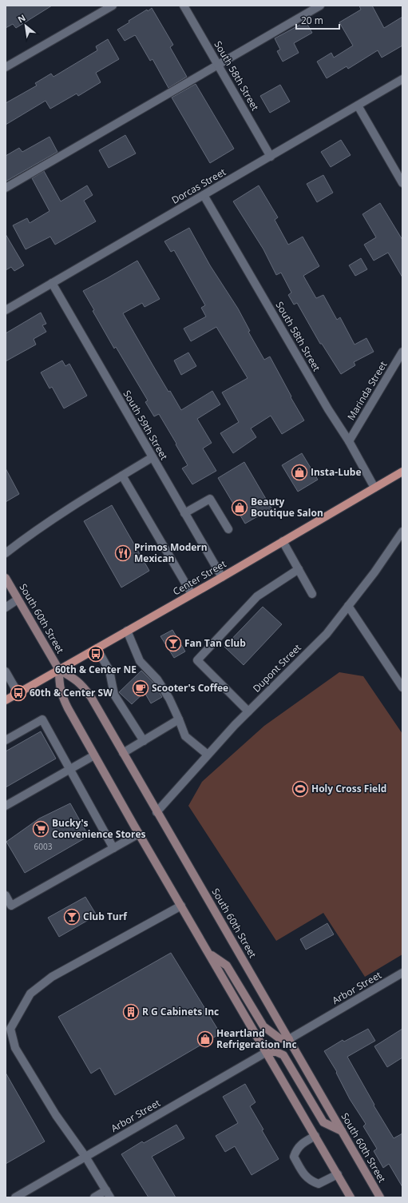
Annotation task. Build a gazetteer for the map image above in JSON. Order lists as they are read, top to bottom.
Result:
{
  "streets": {
    "main road": ["Center Street", "South 60th Street"],
    "street": [
      "South 58th Street",
      "Dorcas Street",
      "Marinda Street",
      "South 59th Street",
      "Dupont Street",
      "Arbor Street"
    ]
  },
  "crossings": [
    ["South 58th Street", "Dorcas Street"],
    ["South 58th Street", "Marinda Street"],
    ["South 58th Street", "Center Street"],
    ["Dorcas Street", "South 59th Street"],
    ["South 59th Street", "Center Street"],
    ["Center Street", "South 60th Street"],
    ["South 60th Street", "Dupont Street"],
    ["South 60th Street", "Arbor Street"]
  ],
  "places": {
    "shop": ["Insta-Lube", "Beauty Boutique Salon", "Heartland Refrigeration Inc"],
    "restaurant": ["Primos Modern Mexican"],
    "bar": ["Fan Tan Club", "Club Turf"],
    "bus stop": ["60th & Center NE", "60th & Center SW"],
    "cafe": ["Scooter's Coffee"],
    "sports": ["Holy Cross Field"],
    "supermarket": ["Bucky's Convenience Stores"],
    "building": ["R G Cabinets Inc"]
  },
  "house_numbers": ["6003"],
  "scale_bar": "20 m",
  "north": "top left"
}
